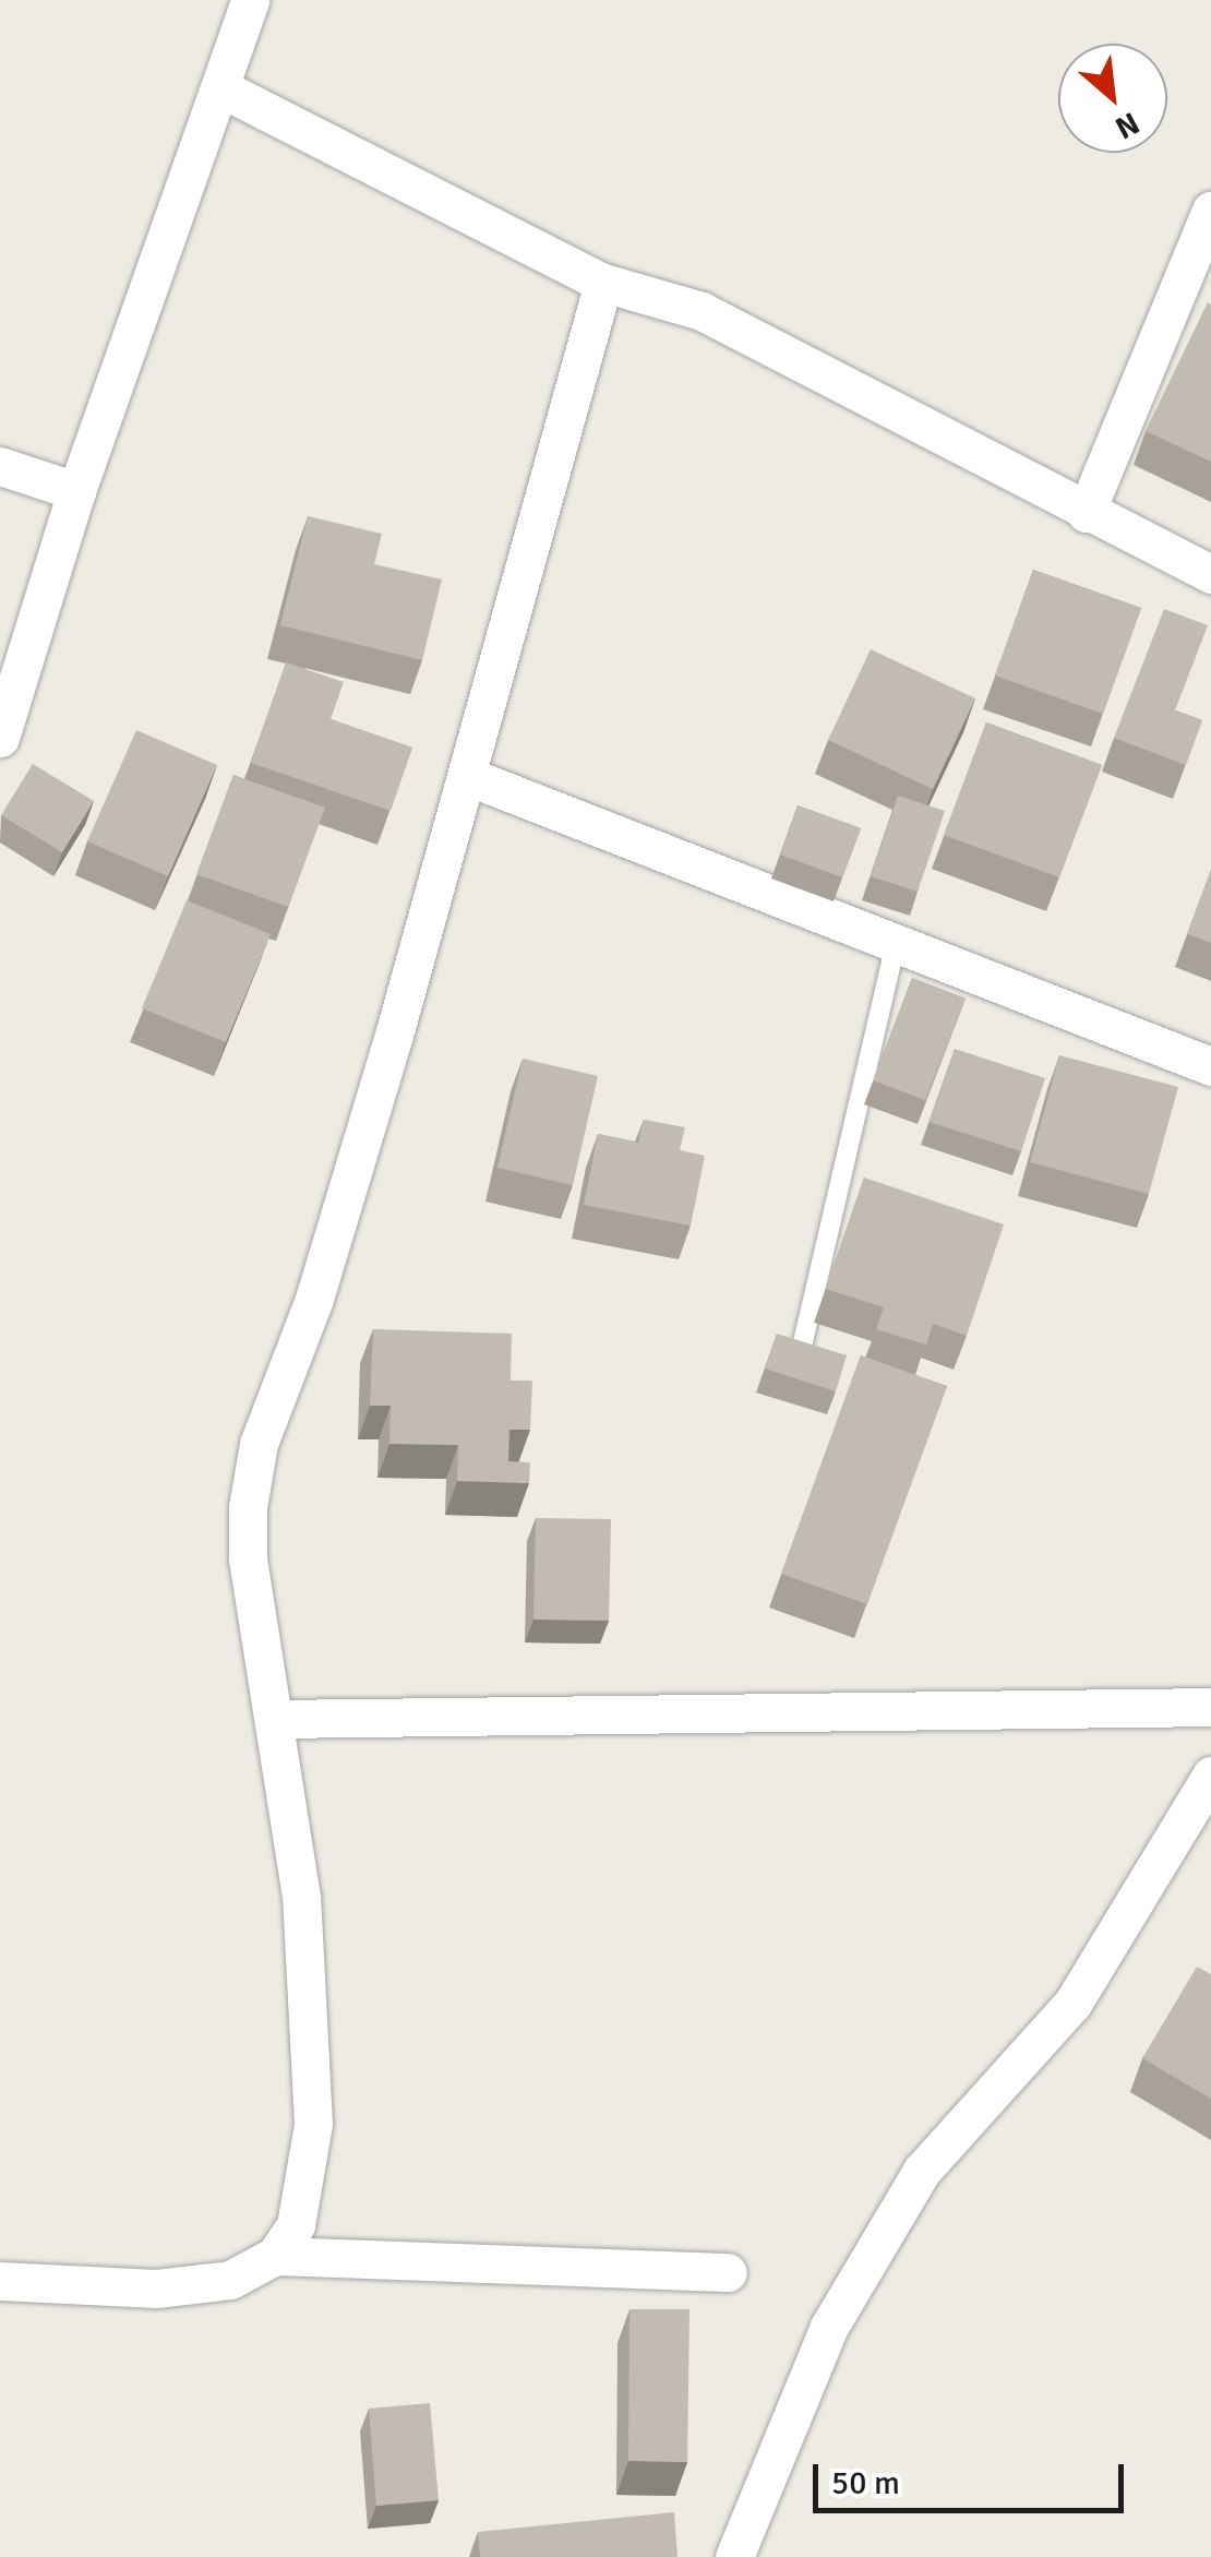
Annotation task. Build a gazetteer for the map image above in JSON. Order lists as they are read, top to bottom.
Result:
{
  "scale_bar": "50 m",
  "north": "bottom right"
}
